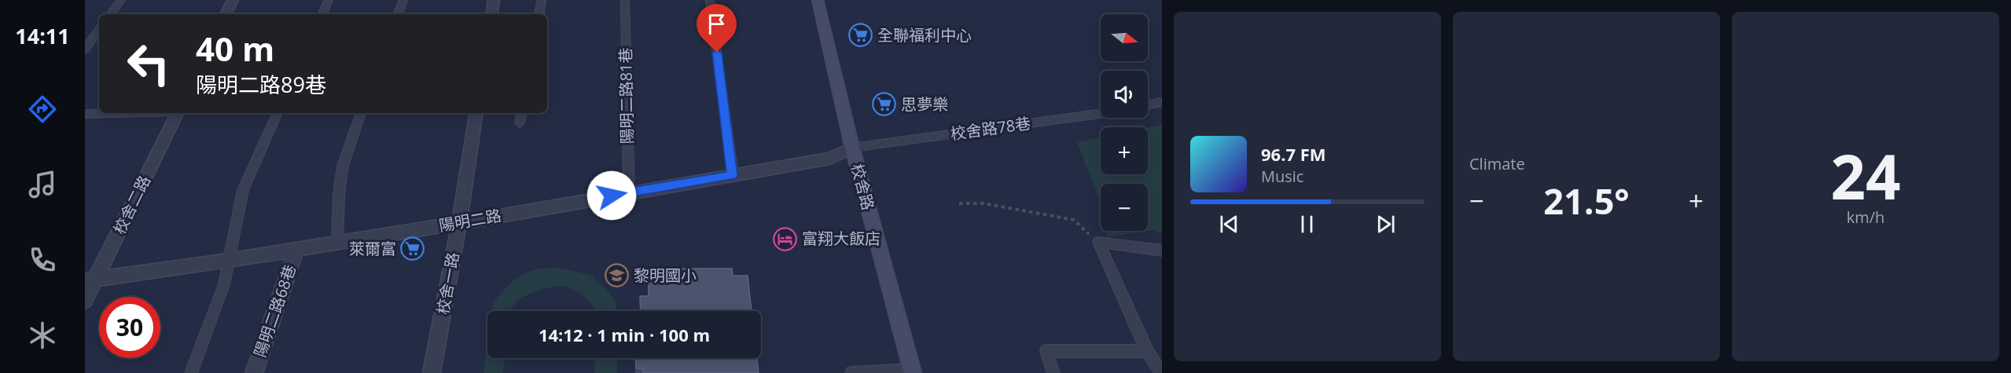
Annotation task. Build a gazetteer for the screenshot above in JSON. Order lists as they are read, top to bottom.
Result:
{
  "streets": {
    "street": [
      "校舍路",
      "校舍二路",
      "陽明二路",
      "校舍一路",
      "陽明二路68巷"
    ],
    "lane": ["陽明二路81巷", "校舍路78巷"]
  },
  "crossings": [
    ["陽明二路81巷", "陽明二路"],
    ["校舍路78巷", "校舍路"],
    ["校舍路78巷", "陽明二路"],
    ["校舍路", "陽明二路"],
    ["校舍二路", "陽明二路"],
    ["陽明二路", "校舍一路"],
    ["陽明二路", "陽明二路68巷"]
  ],
  "places": {
    "supermarket": ["全聯福利中心", "思夢樂", "萊爾富"],
    "hotel": ["富翔大飯店"],
    "school or university": ["黎明國小"]
  },
  "north": "right",
  "page": {
    "tabs": "14:11",
    "tile": [
      "Climate",
      ["24", "km/h"]
    ],
    "map_buttons": ["+", "−"],
    "turn": ["40 m", "陽明二路89巷"],
    "song": ["96.7 FM", "Music"],
    "heat": ["−", "21.5°", "+"],
    "limit": "30",
    "trip": "14:12 · 1 min · 100 m"
  }
}
